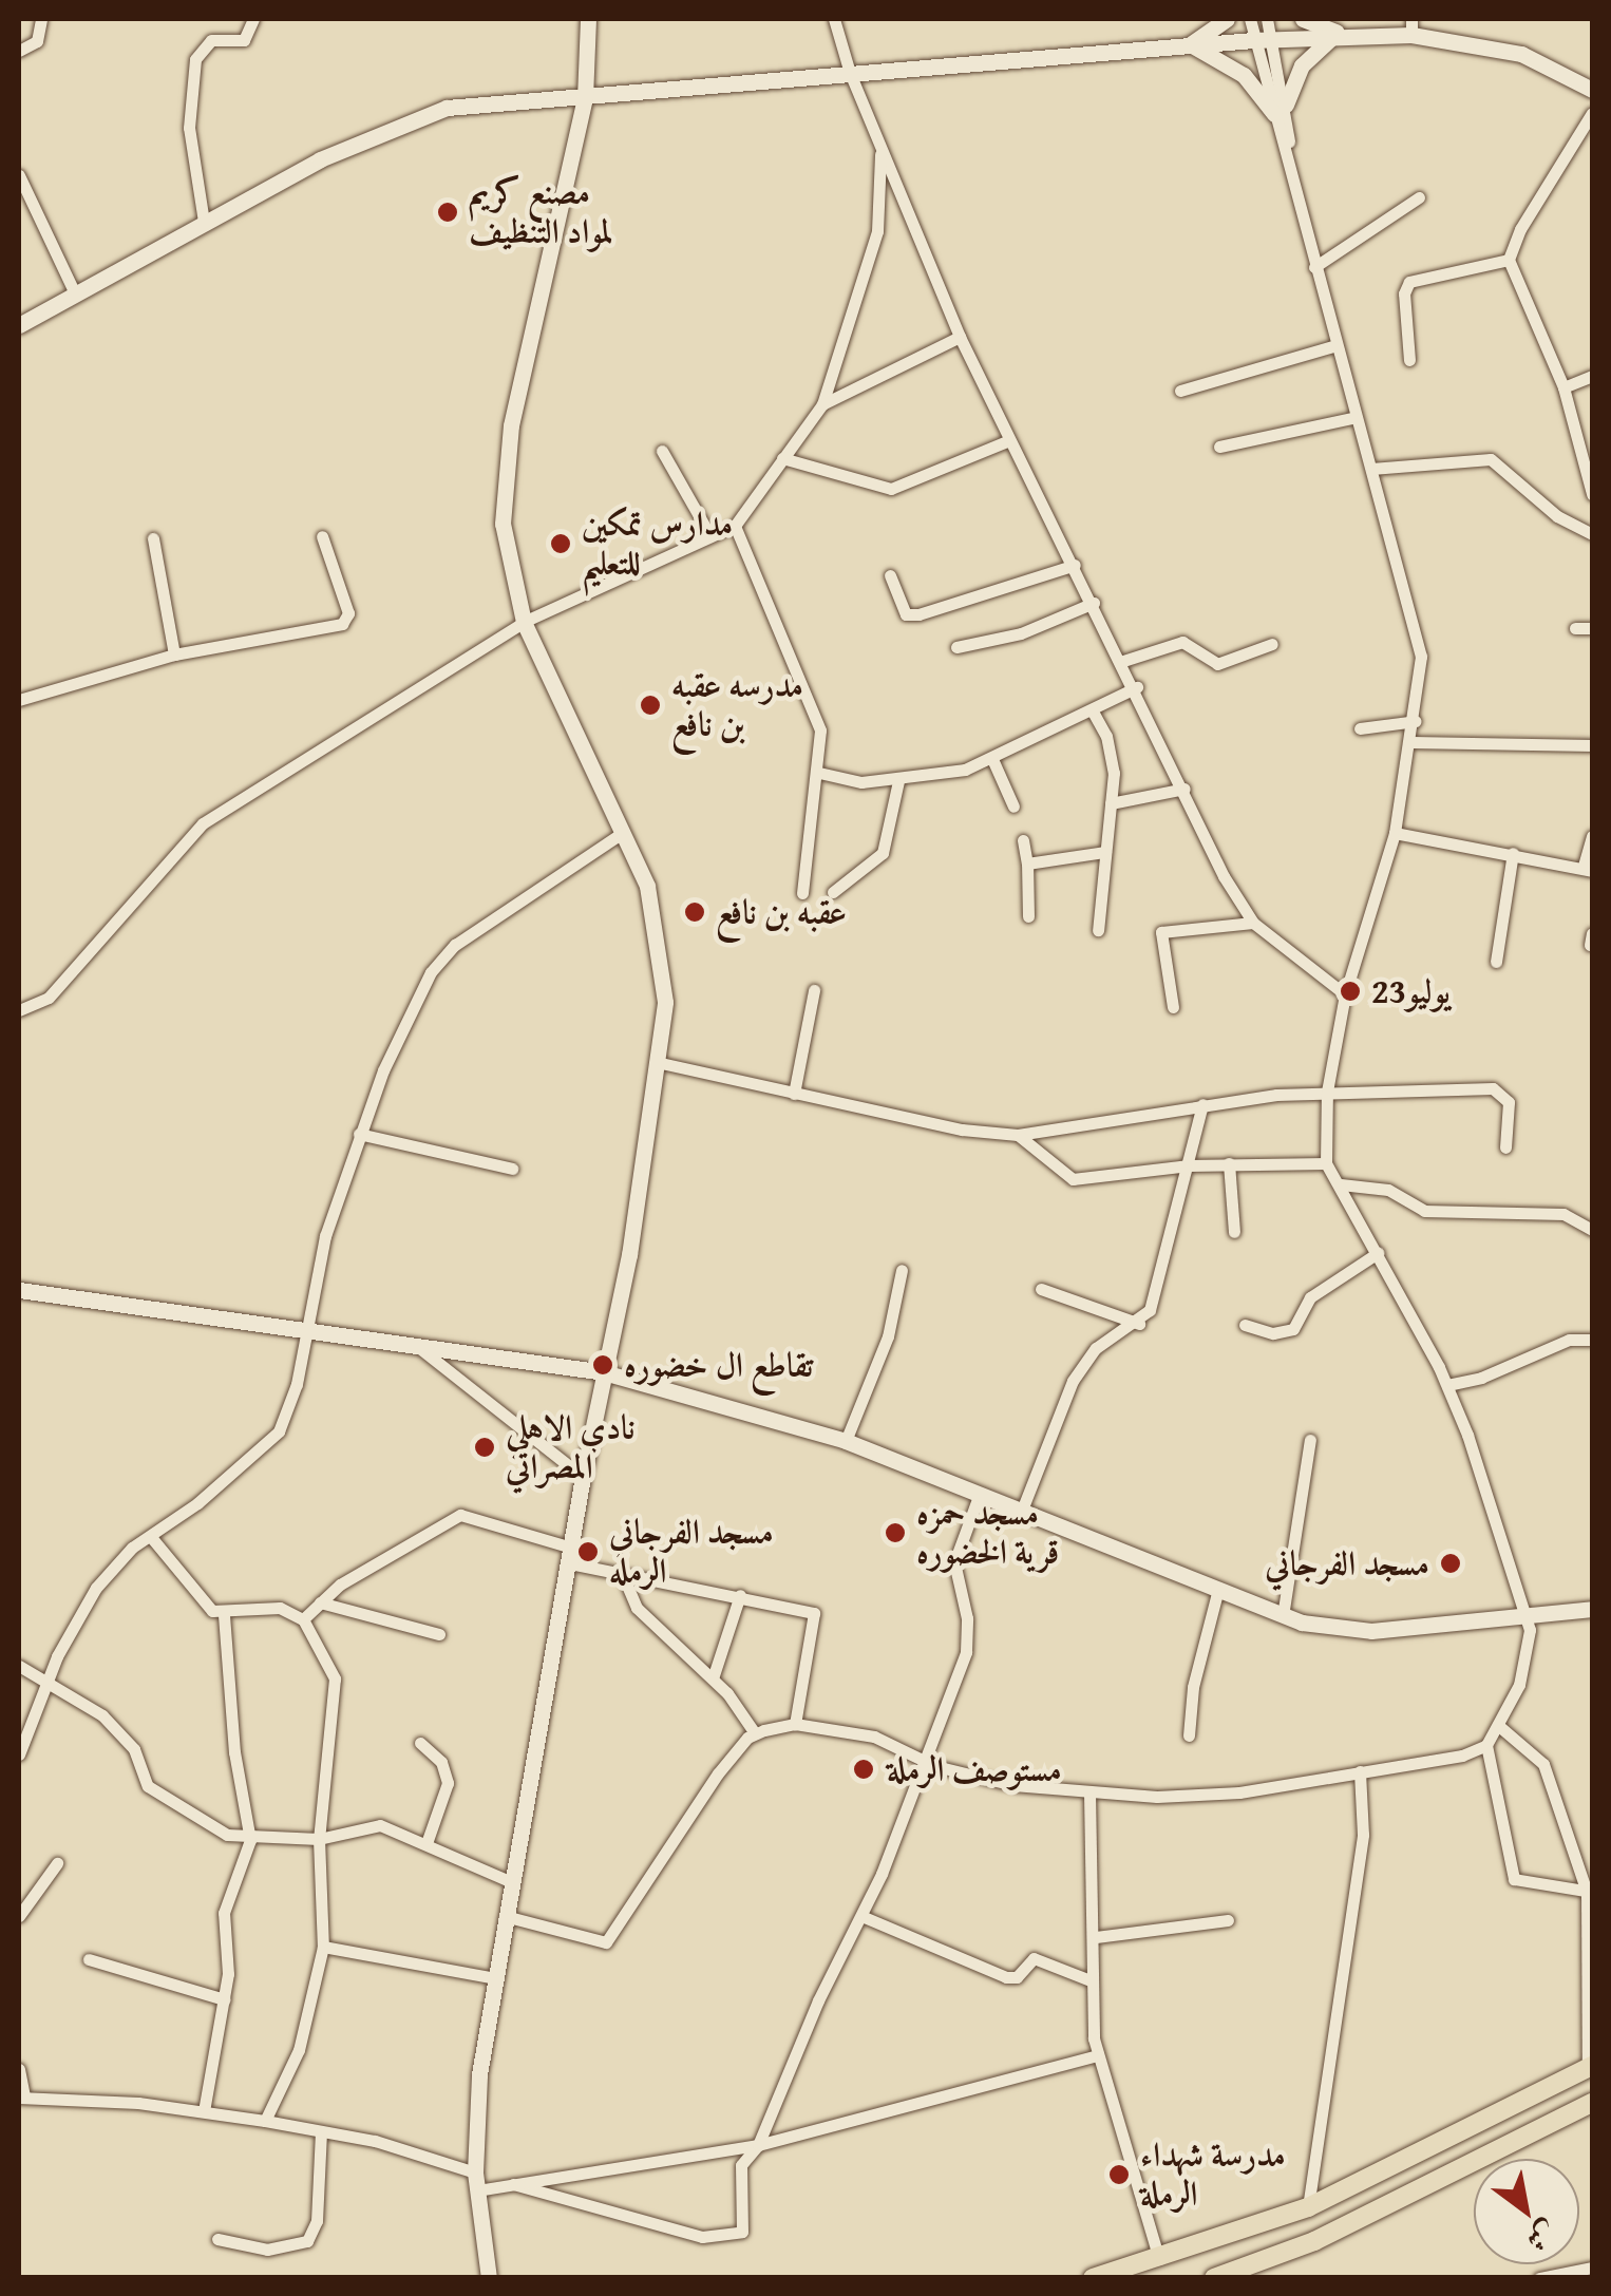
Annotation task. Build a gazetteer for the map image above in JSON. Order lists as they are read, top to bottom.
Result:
{
  "places": [
    "مصنع كريم لمواد التنظيف",
    "مدارس تمكين للتعليم",
    "مدرسه عقبه بن نافع",
    "عقبه بن نافع",
    "23يوليو",
    "تقاطع ال خضوره",
    "نادي الاهلي المصراتي",
    "مسجد حمزه قرية الخضوره",
    "مسجد الفرجاني الرمله",
    "مسجد الفرجاني",
    "مستوصف الرملة",
    "مدرسة شهداء الرملة"
  ],
  "north": "bottom right"
}
